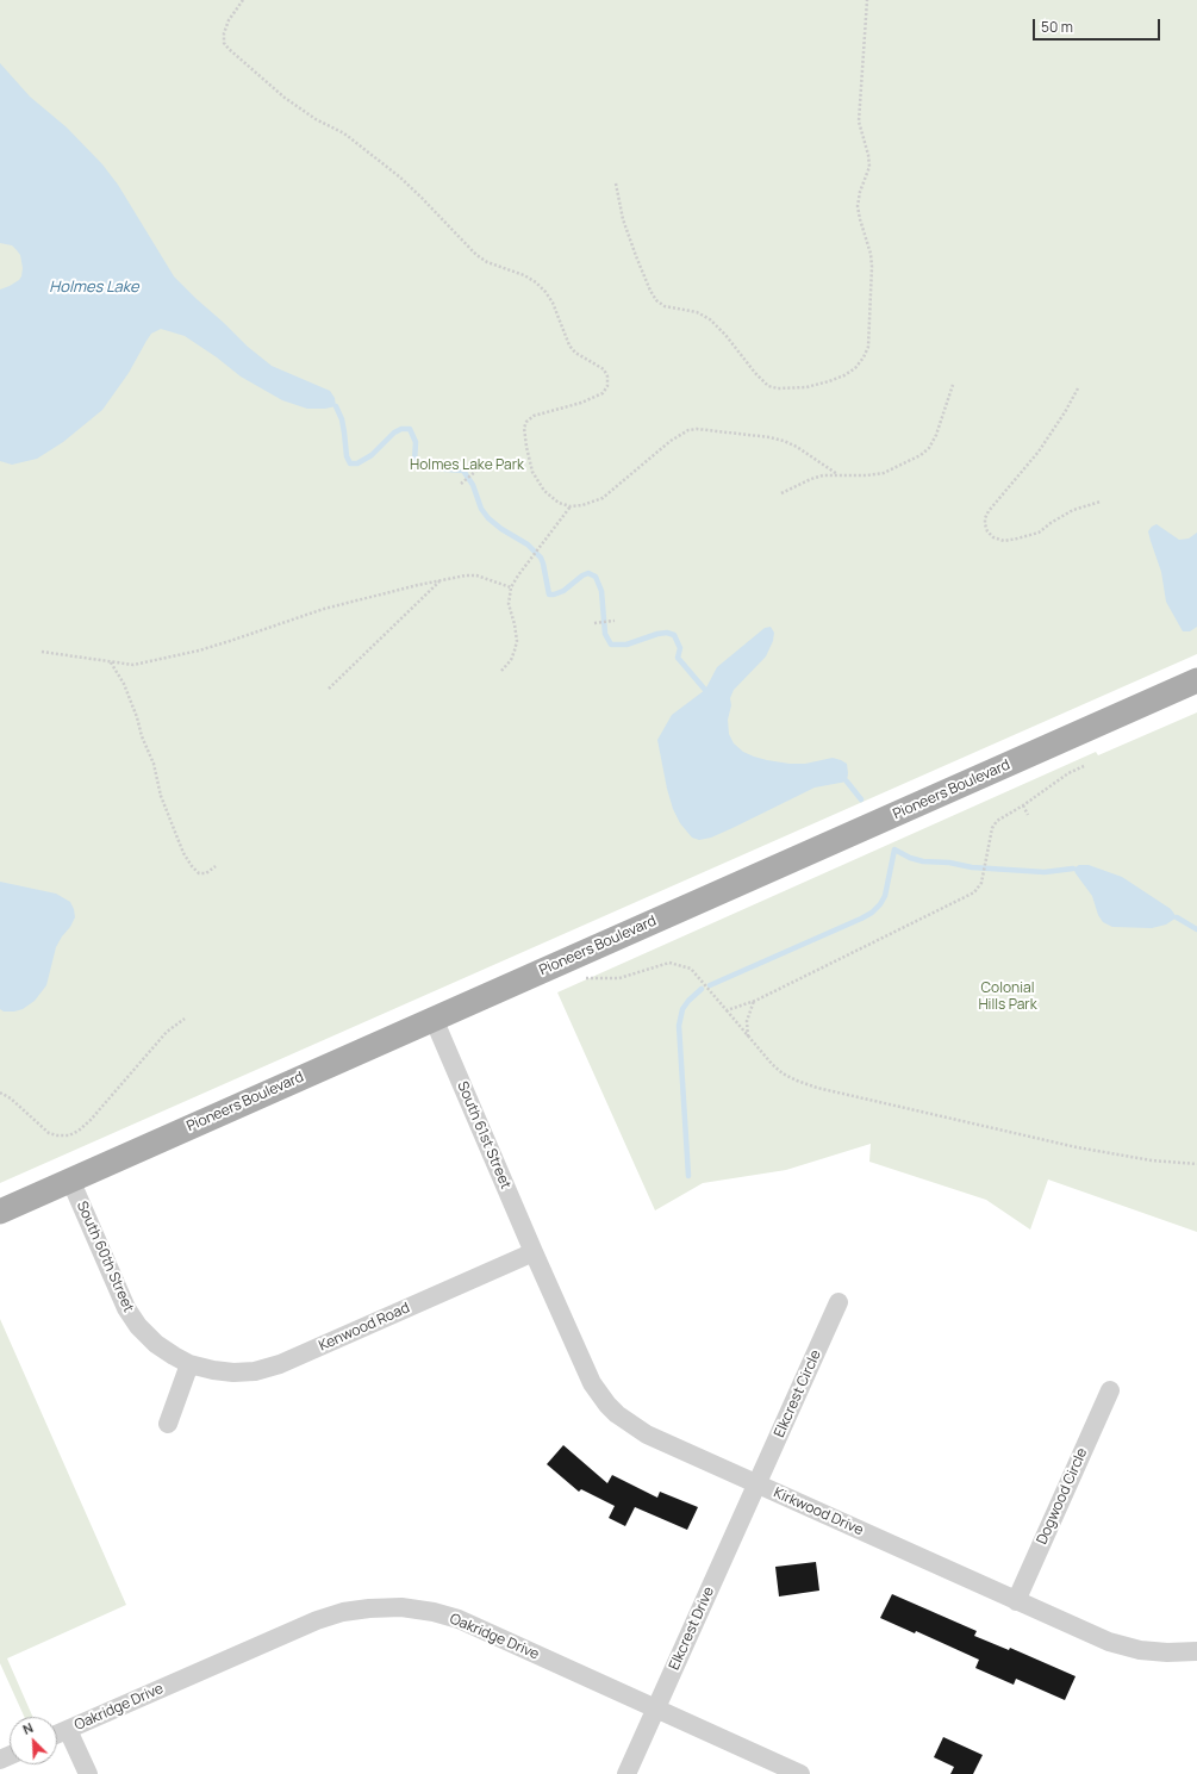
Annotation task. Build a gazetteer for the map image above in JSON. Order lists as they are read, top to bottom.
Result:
{
  "streets": {
    "main road": ["Pioneers Boulevard"],
    "street": [
      "South 61st Street",
      "South 60th Street",
      "Kenwood Road",
      "Elkcrest Circle",
      "Dogwood Circle",
      "Kirkwood Drive",
      "Elkcrest Drive",
      "Oakridge Drive"
    ]
  },
  "crossings": [
    ["Pioneers Boulevard", "South 61st Street"],
    ["Pioneers Boulevard", "South 60th Street"],
    ["South 61st Street", "Kenwood Road"],
    ["South 61st Street", "Kirkwood Drive"],
    ["South 60th Street", "Kenwood Road"],
    ["Kenwood Road", "Kirkwood Drive"],
    ["Elkcrest Circle", "Kirkwood Drive"],
    ["Elkcrest Circle", "Elkcrest Drive"],
    ["Dogwood Circle", "Kirkwood Drive"],
    ["Kirkwood Drive", "Elkcrest Drive"],
    ["Elkcrest Drive", "Oakridge Drive"]
  ],
  "water": ["Holmes Lake"],
  "parks": ["Holmes Lake Park", "Colonial Hills Park"],
  "scale_bar": "50 m",
  "north": "top left"
}
